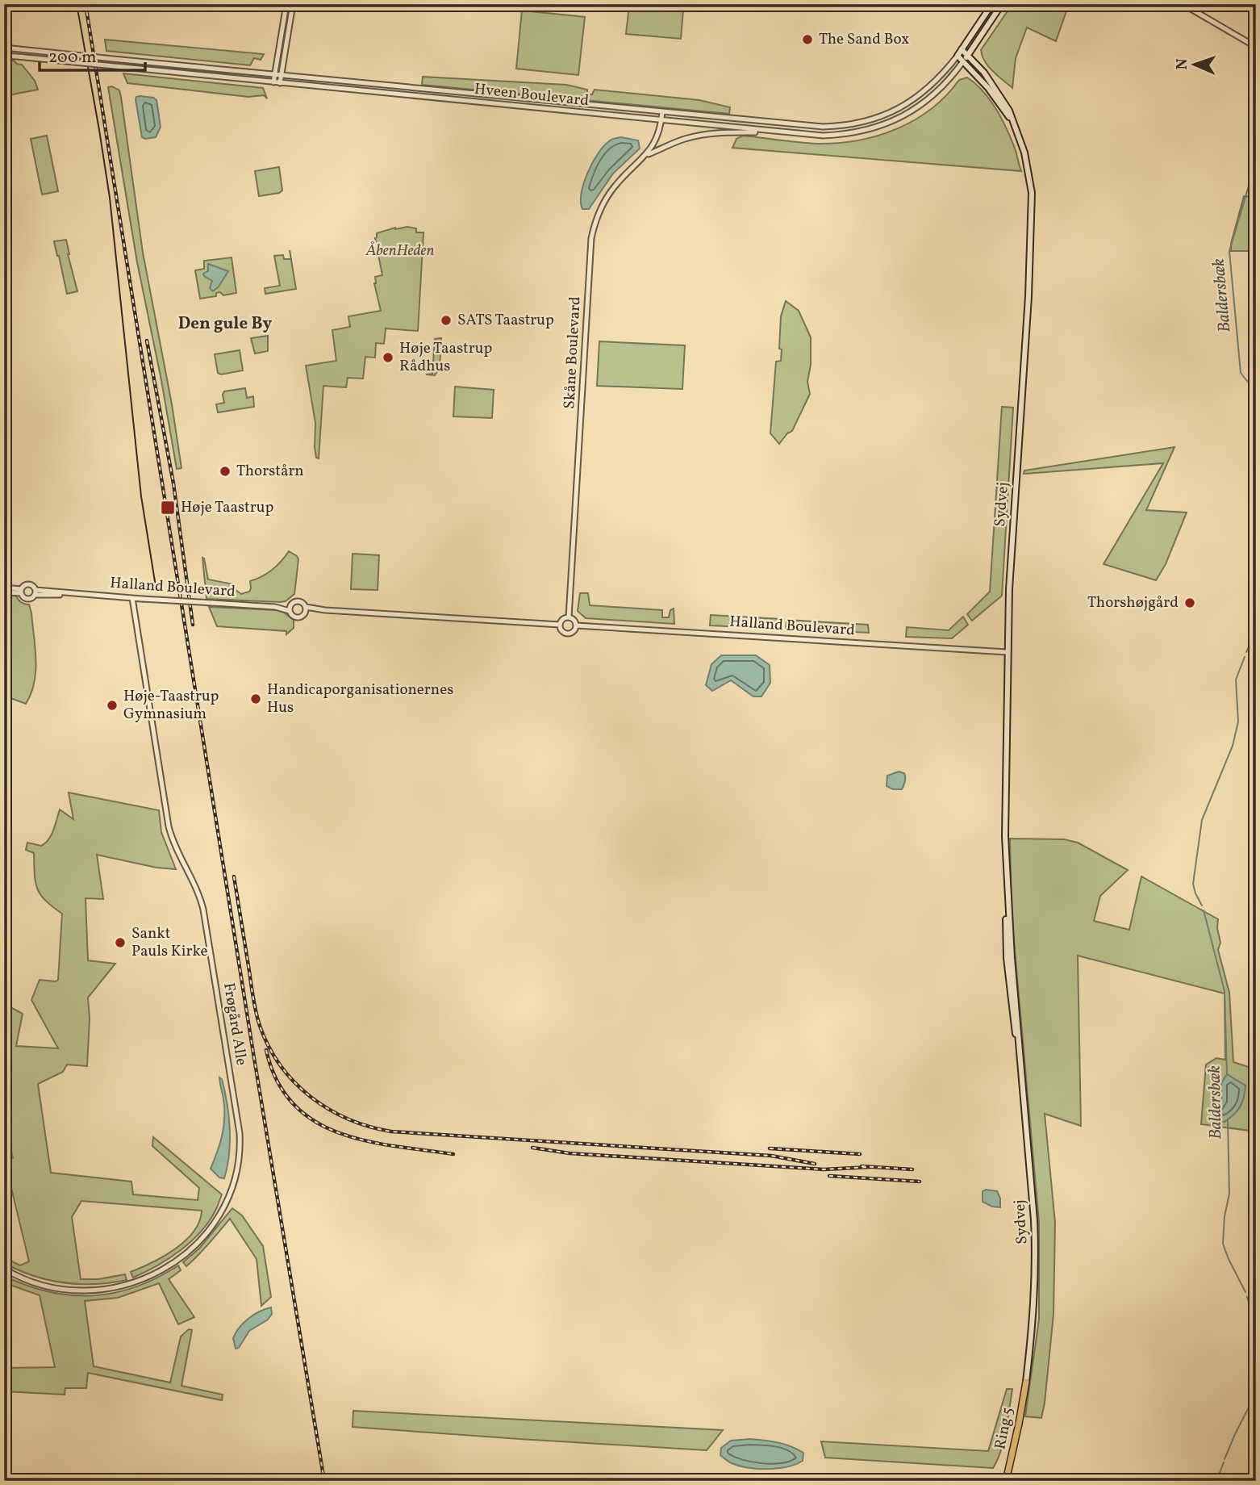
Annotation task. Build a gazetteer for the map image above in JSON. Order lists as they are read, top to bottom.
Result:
{
  "streets": {
    "highway": ["Ring 5"],
    "main road": ["Hveen Boulevard", "Sydvej"],
    "street": ["Skåne Boulevard", "Halland Boulevard", "Frøgård Alle"]
  },
  "crossings": [
    ["Hveen Boulevard", "Skåne Boulevard"],
    ["Hveen Boulevard", "Sydvej"],
    ["Skåne Boulevard", "Halland Boulevard"],
    ["Sydvej", "Halland Boulevard"],
    ["Sydvej", "Ring 5"],
    ["Halland Boulevard", "Frøgård Alle"]
  ],
  "districts": ["Den gule By"],
  "water": ["Baldersbæk"],
  "parks": ["ÅbenHeden"],
  "places": {
    "other": [
      "The Sand Box",
      "SATS Taastrup",
      "Høje Taastrup Rådhus",
      "Thorstårn",
      "Thorshøjgård",
      "Handicaporganisationernes Hus",
      "Høje-Taastrup Gymnasium",
      "Sankt Pauls Kirke"
    ],
    "transit": ["Høje Taastrup"]
  },
  "scale_bar": "200 m",
  "north": "left"
}
